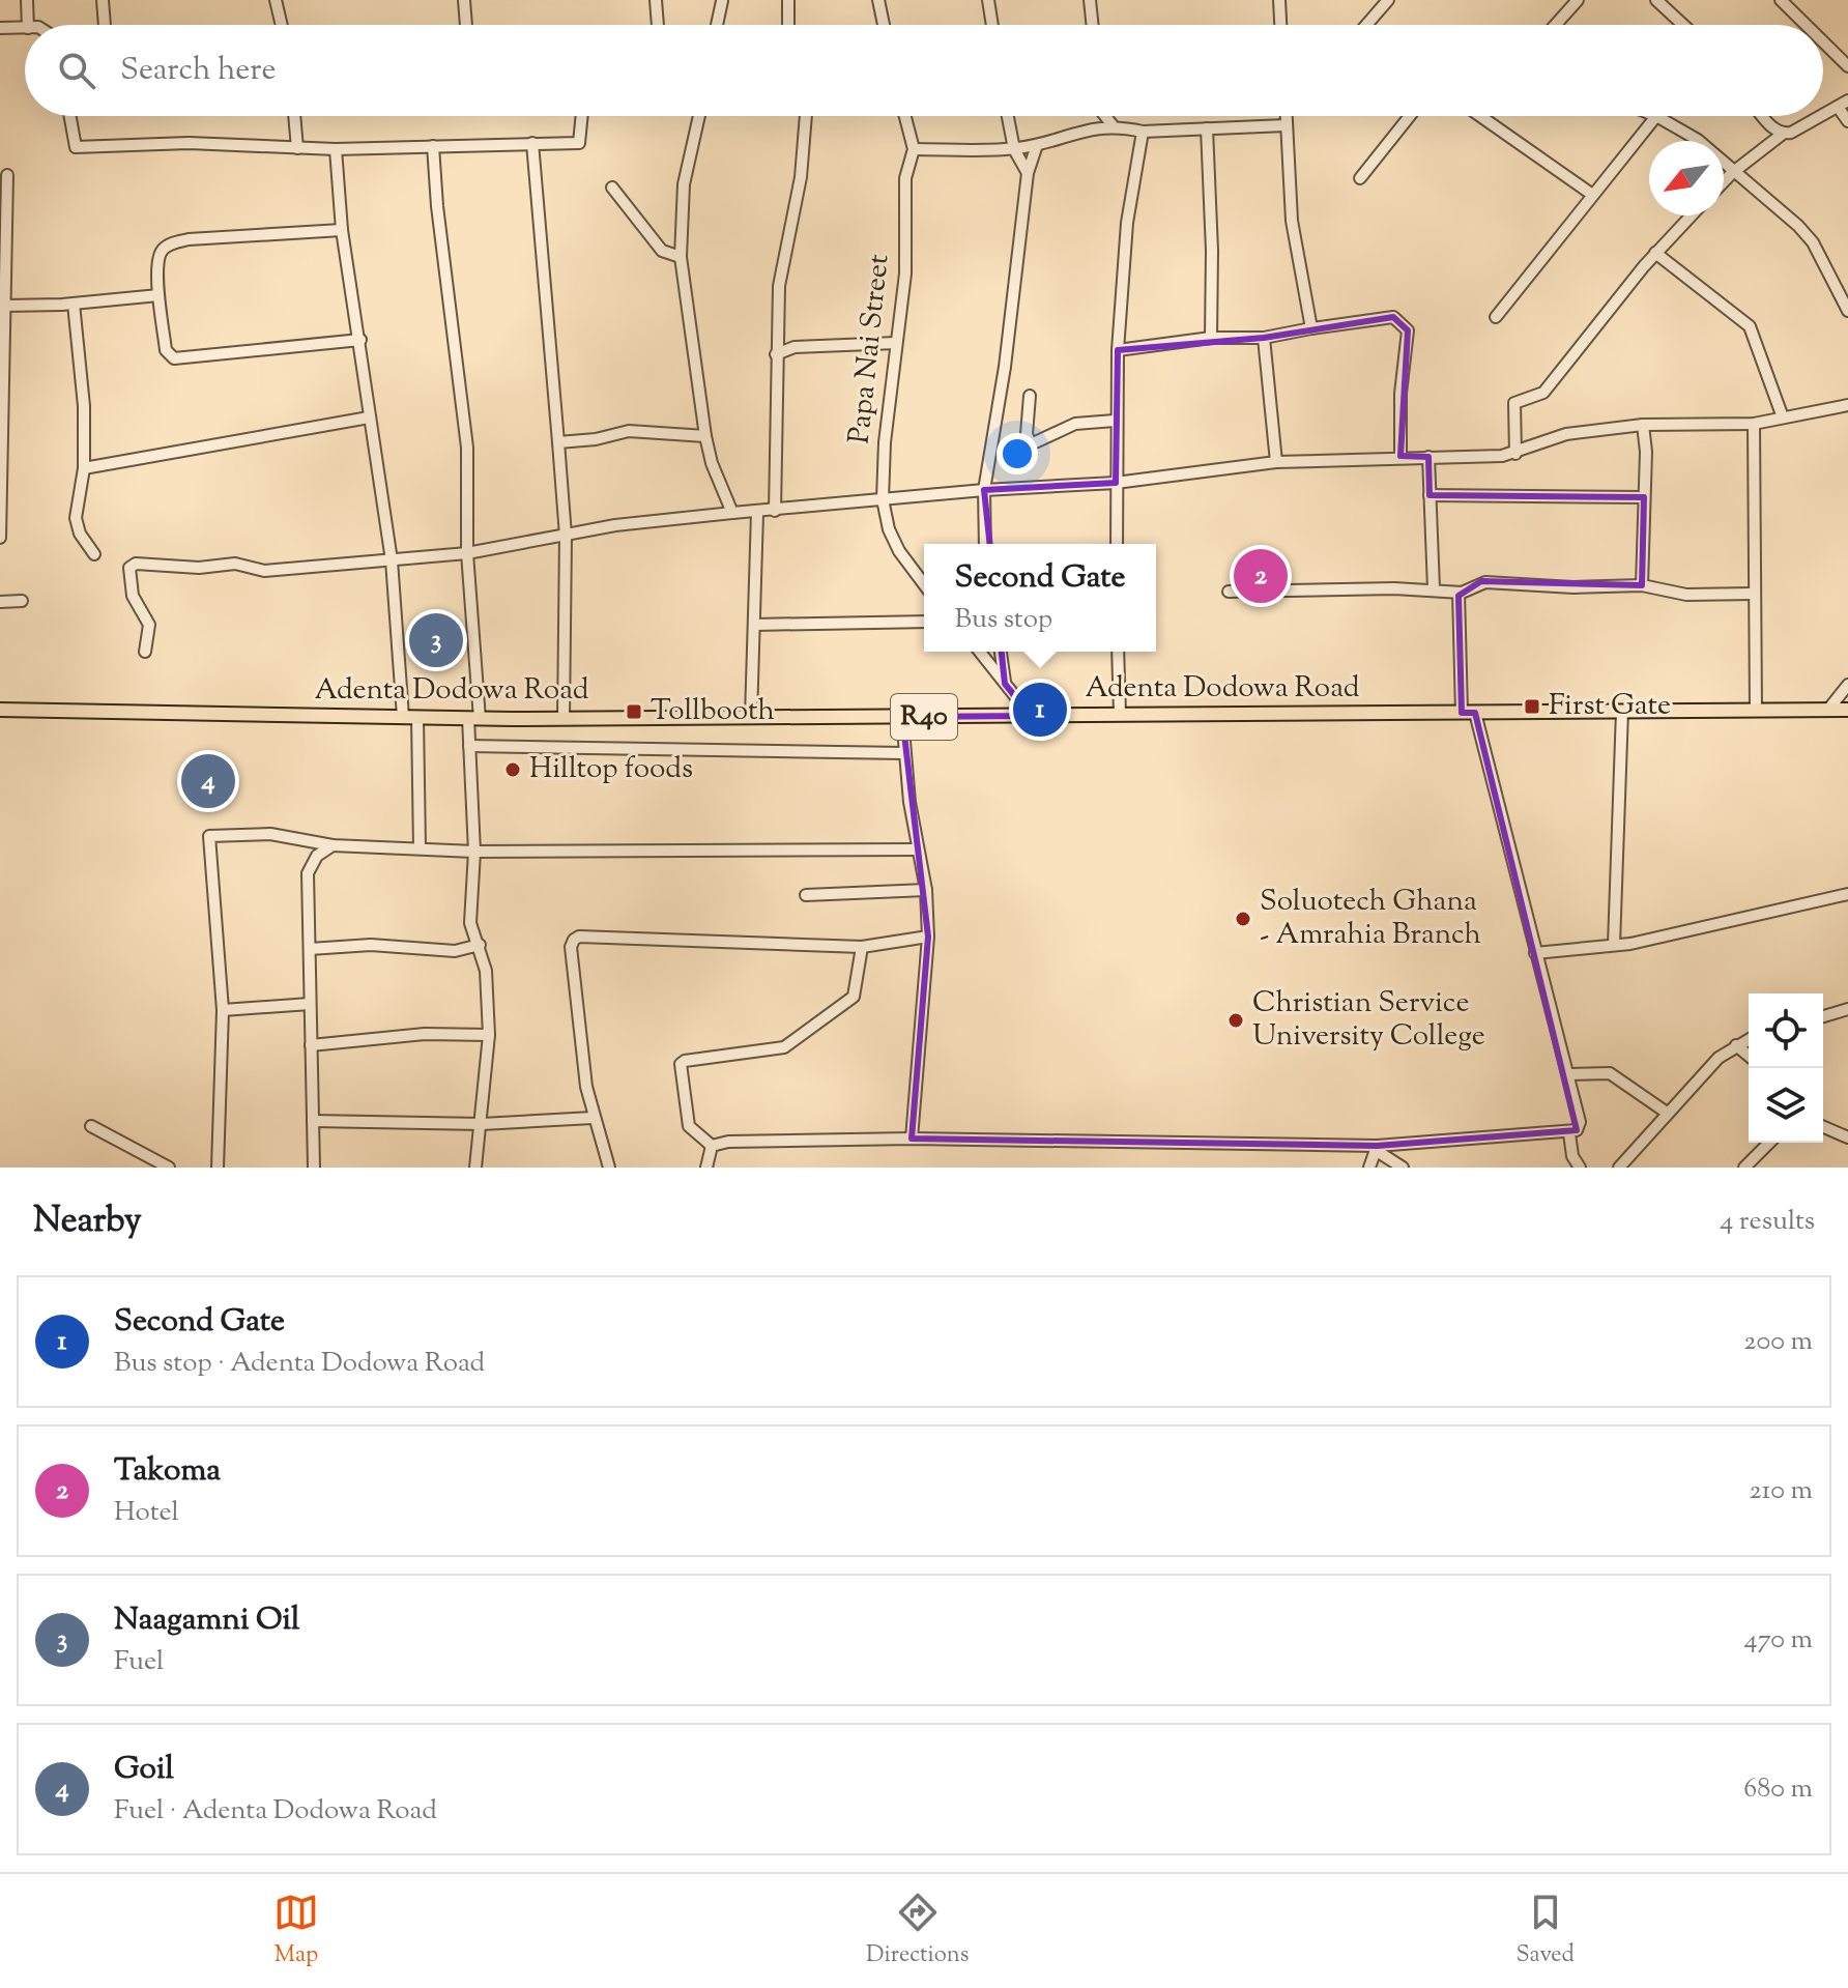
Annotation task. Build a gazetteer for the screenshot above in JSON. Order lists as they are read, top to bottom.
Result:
{
  "streets": {
    "main road": ["Adenta Dodowa Road", "R40"],
    "street": ["Papa Nai Street"]
  },
  "places": {
    "transit": ["First Gate", "Tollbooth"],
    "other": ["Hilltop foods", "Soluotech Ghana - Amrahia Branch", "Christian Service University College"]
  },
  "north": "bottom left",
  "page": {
    "search": "Search here",
    "popup": ["Second Gate", "Bus stop"],
    "pins": [
      "2",
      "3",
      "1",
      "4"
    ],
    "heading": ["Nearby", "4 results"],
    "list": [
      {
        "mark": "1",
        "name": "Second Gate",
        "note": "Bus stop · Adenta Dodowa Road",
        "value": "200 m"
      },
      {
        "mark": "2",
        "name": "Takoma",
        "note": "Hotel",
        "value": "210 m"
      },
      {
        "mark": "3",
        "name": "Naagamni Oil",
        "note": "Fuel",
        "value": "470 m"
      },
      {
        "mark": "4",
        "name": "Goil",
        "note": "Fuel · Adenta Dodowa Road",
        "value": "680 m"
      }
    ],
    "nav": ["Map", "Directions", "Saved"]
  }
}
